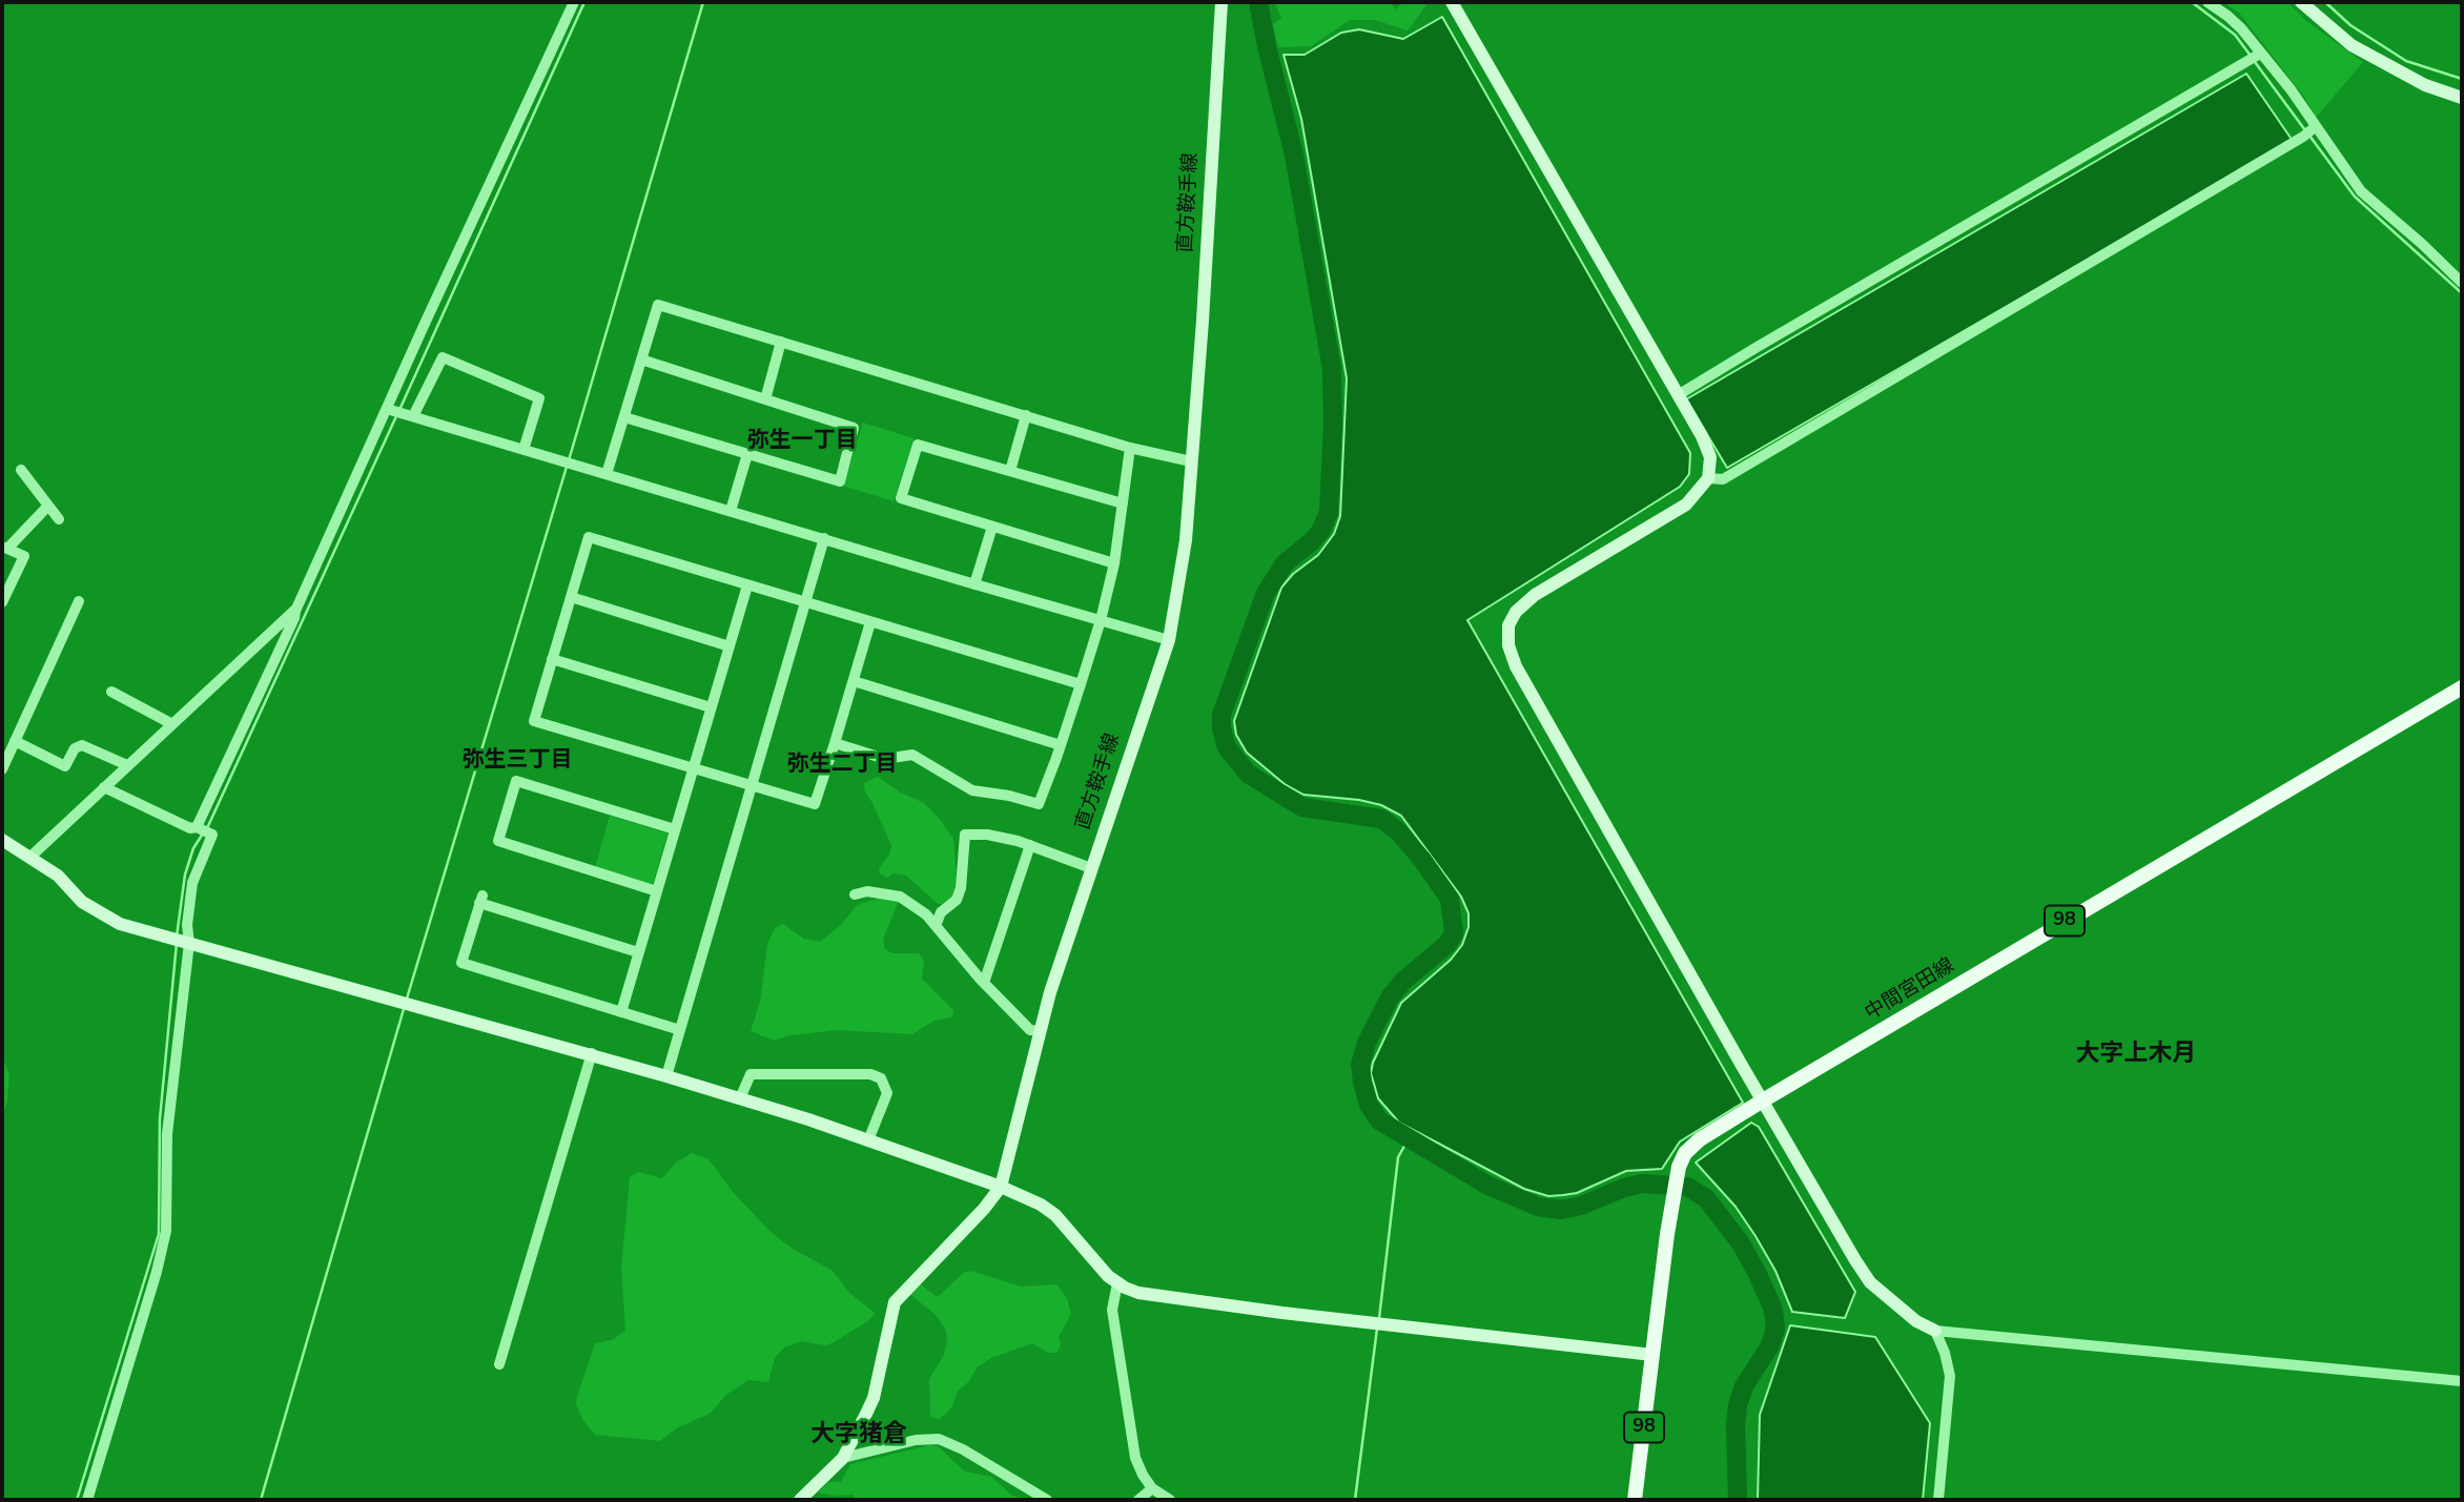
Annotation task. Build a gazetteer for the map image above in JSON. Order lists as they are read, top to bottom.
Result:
{
  "streets": {
    "main road": ["98", "中間宮田線"],
    "street": ["直方鞍手線"]
  },
  "districts": [
    "弥生一丁目",
    "弥生三丁目",
    "弥生二丁目",
    "大字上木月",
    "大字猪倉"
  ]
}
